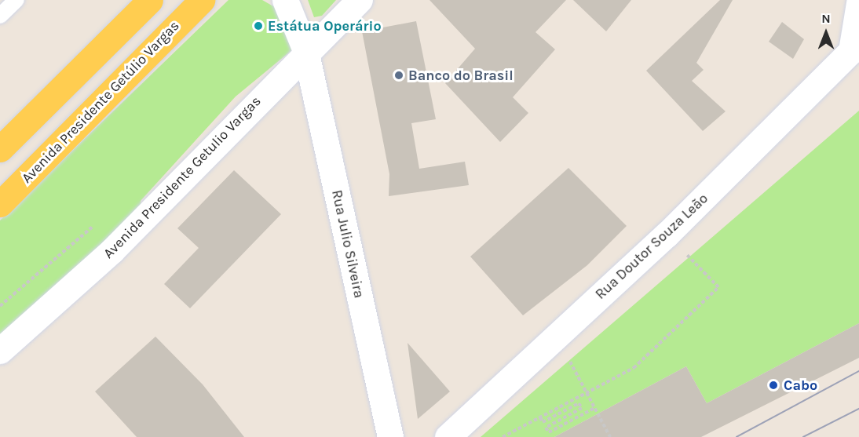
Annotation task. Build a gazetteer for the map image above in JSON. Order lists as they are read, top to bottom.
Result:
{
  "streets": {
    "main road": ["Avenida Presidente Getúlio Vargas"],
    "street": ["Avenida Presidente Getulio Vargas", "Rua Julio Silveira", "Rua Doutor Souza Leão"]
  },
  "crossings": [
    ["Avenida Presidente Getulio Vargas", "Rua Julio Silveira"]
  ],
  "places": ["Estátua Operário", "Banco do Brasil", "Cabo"],
  "north": "top"
}
